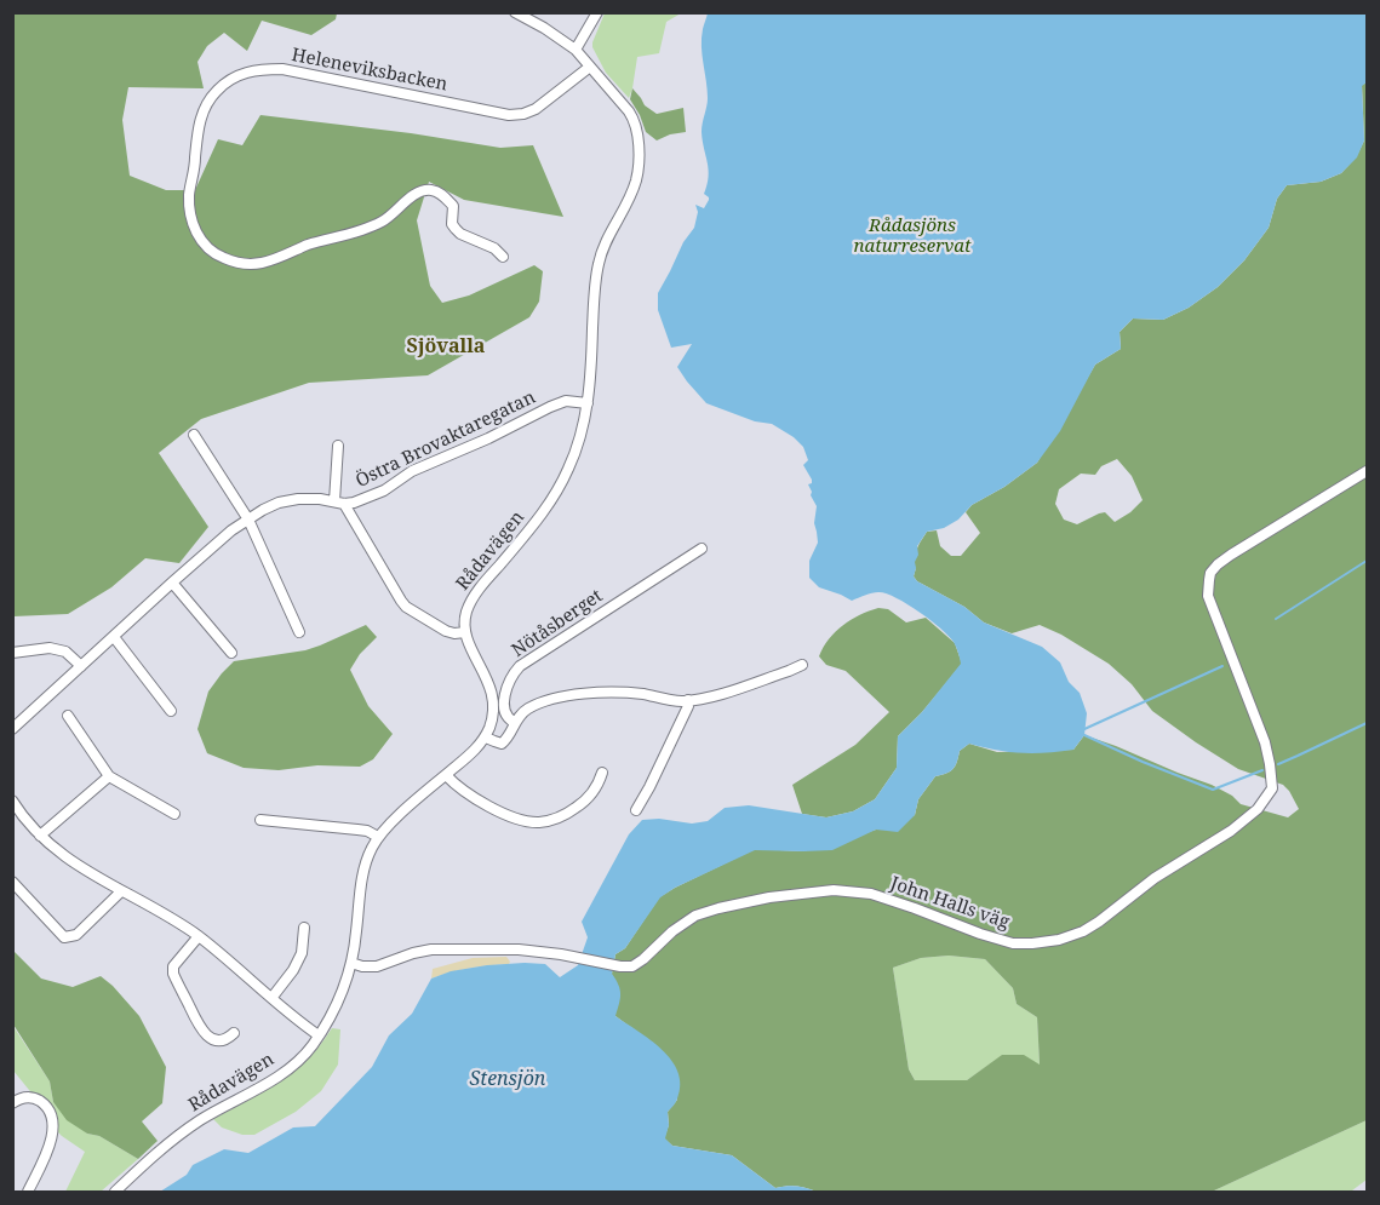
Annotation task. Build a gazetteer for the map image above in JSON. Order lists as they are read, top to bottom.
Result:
{
  "streets": {
    "street": [
      "Heleneviksbacken",
      "Östra Brovaktaregatan",
      "Rådavägen",
      "Nötåsberget",
      "John Halls väg"
    ]
  },
  "crossings": [
    ["Heleneviksbacken", "Rådavägen"],
    ["Östra Brovaktaregatan", "Rådavägen"],
    ["Rådavägen", "John Halls väg"]
  ],
  "districts": ["Sjövalla"],
  "water": ["Stensjön"],
  "parks": ["Rådasjöns naturreservat"]
}
